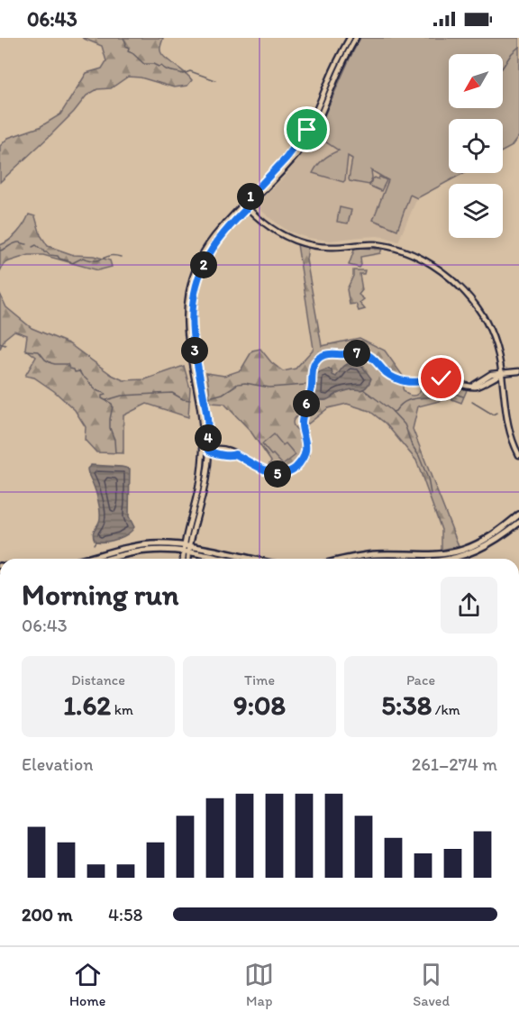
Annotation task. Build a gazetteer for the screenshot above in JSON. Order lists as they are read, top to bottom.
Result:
{
  "north": "bottom left",
  "page": {
    "status": "06:43",
    "pins": [
      "1",
      "2",
      "3",
      "7",
      "6",
      "4",
      "5"
    ],
    "heading": ["Morning run", "06:43"],
    "stats": [
      ["Distance", "1.62 km"],
      ["Time", "9:08"],
      ["Pace", "5:38 /km"]
    ],
    "chart": ["Elevation", "261–274 m"],
    "list": [
      {
        "name": "200 m",
        "note": "4:58"
      }
    ],
    "tabs": ["Home", "Map", "Saved"]
  }
}
